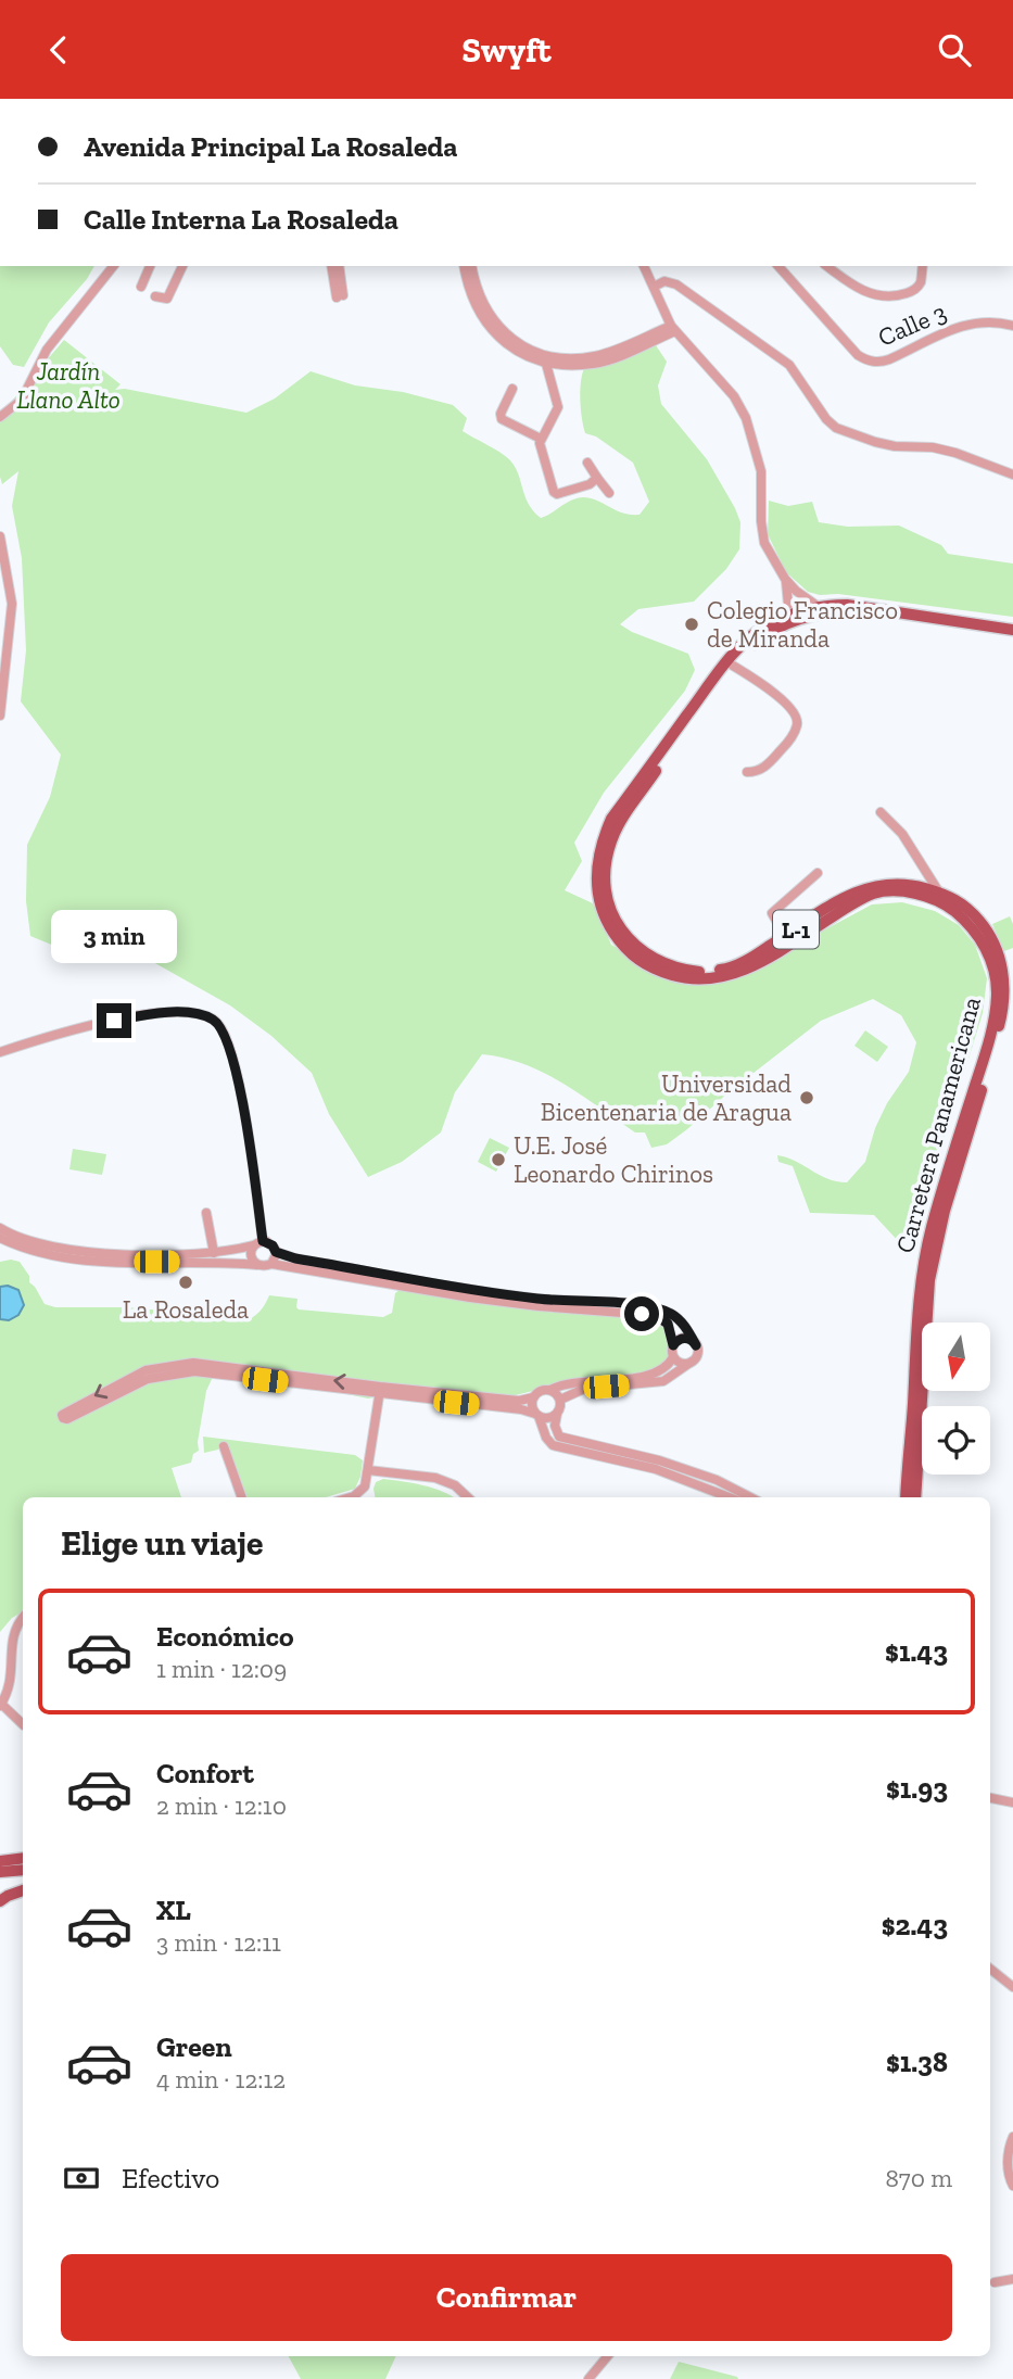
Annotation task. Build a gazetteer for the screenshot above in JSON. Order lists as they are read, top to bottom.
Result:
{
  "streets": {
    "main road": ["L-1", "Carretera Panamericana"],
    "street": ["Calle 3"]
  },
  "parks": ["Jardín Llano Alto"],
  "places": [
    "Colegio Francisco de Miranda",
    "Universidad Bicentenaria de Aragua",
    "U.E. José Leonardo Chirinos",
    "La Rosaleda"
  ],
  "north": "bottom",
  "page": {
    "header": "Swyft",
    "banner": ["Avenida Principal La Rosaleda", "Calle Interna La Rosaleda"],
    "bubble": "3 min",
    "heading": "Elige un viaje",
    "list": [
      {
        "name": "Económico",
        "note": "1 min · 12:09",
        "value": "$1.43"
      },
      {
        "name": "Confort",
        "note": "2 min · 12:10",
        "value": "$1.93"
      },
      {
        "name": "XL",
        "note": "3 min · 12:11",
        "value": "$2.43"
      },
      {
        "name": "Green",
        "note": "4 min · 12:12",
        "value": "$1.38"
      }
    ],
    "pay": ["Efectivo", "870 m"],
    "buttons": "Confirmar"
  }
}
